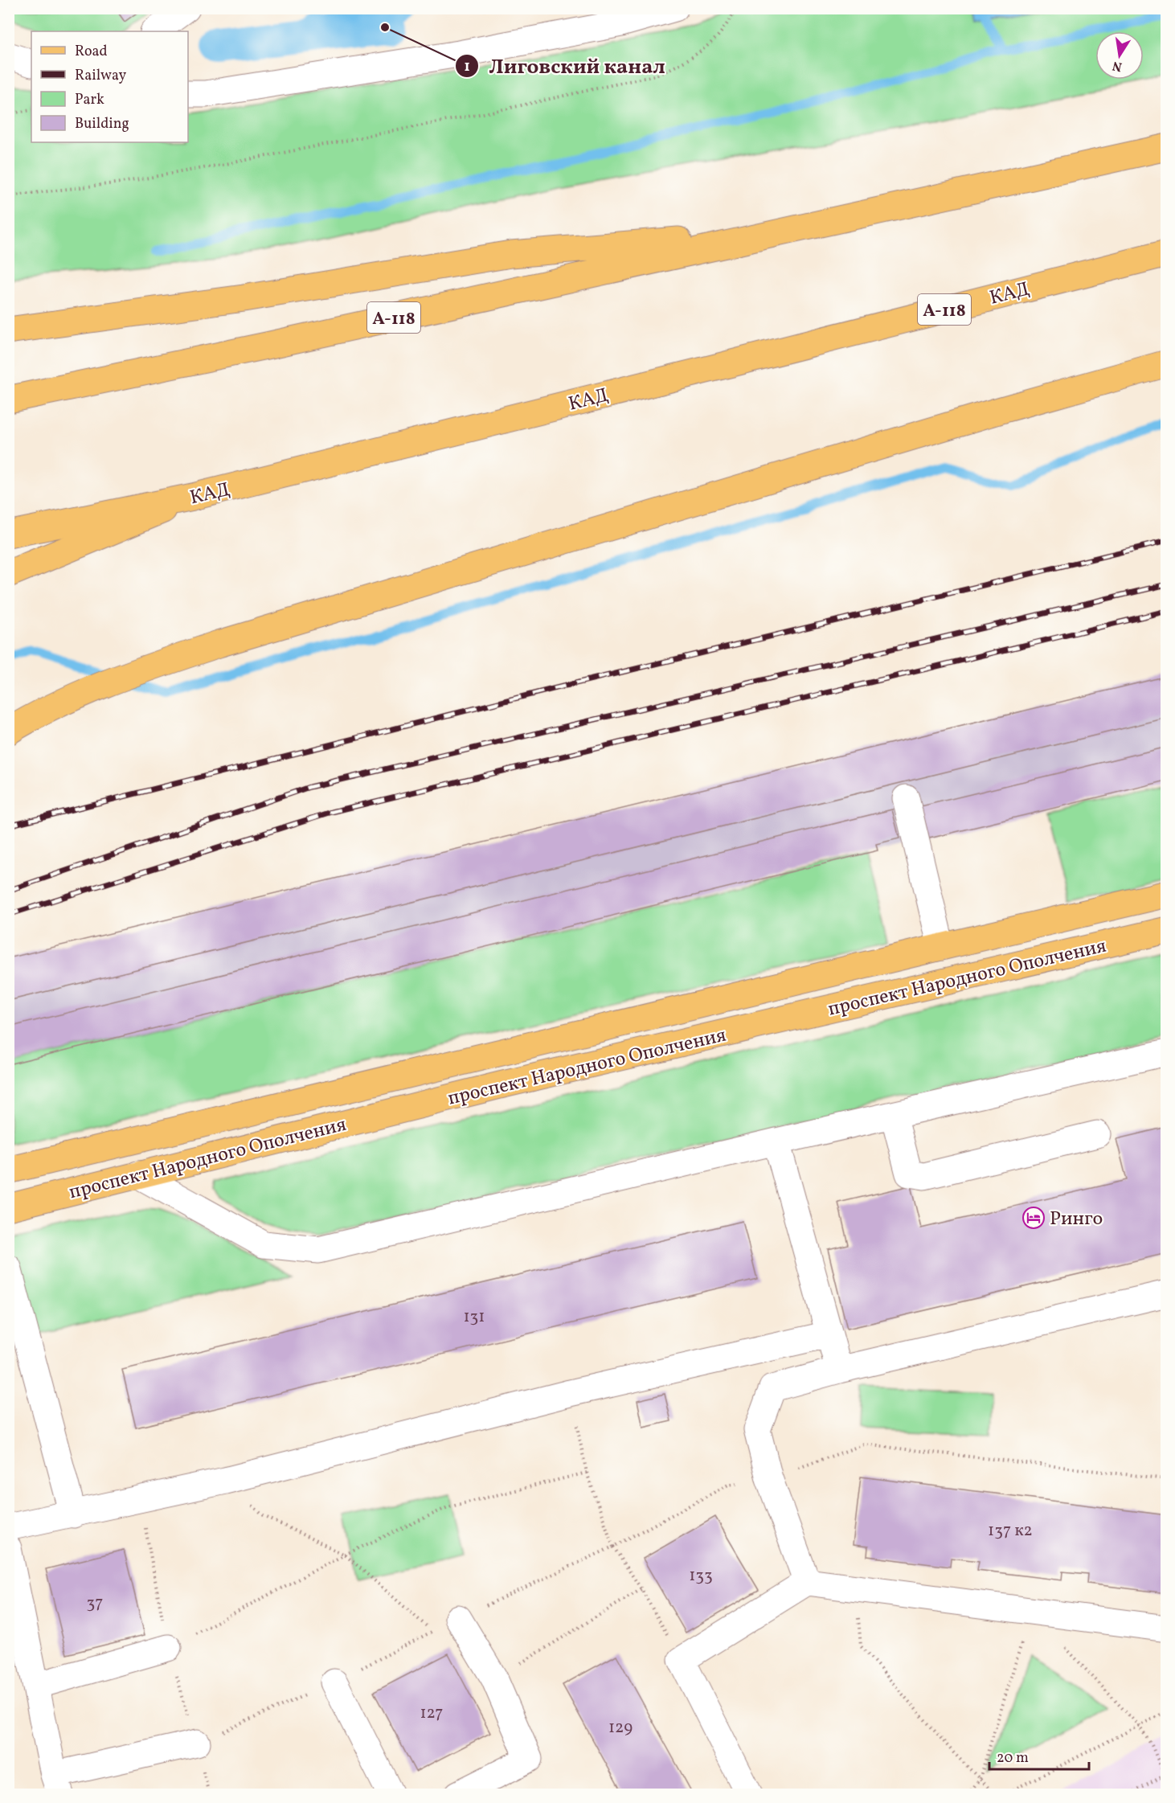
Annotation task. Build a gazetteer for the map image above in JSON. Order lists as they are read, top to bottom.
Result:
{
  "streets": {
    "main road": ["КАД", "А-118", "проспект Народного Ополчения"]
  },
  "places": {
    "other": ["Лиговский канал"],
    "hotel": ["Ринго"]
  },
  "house_numbers": [
    "131",
    "137 к2",
    "133",
    "37",
    "127",
    "129"
  ],
  "legend": [
    "Road",
    "Railway",
    "Park",
    "Building"
  ],
  "scale_bar": "20 m",
  "north": "bottom"
}
